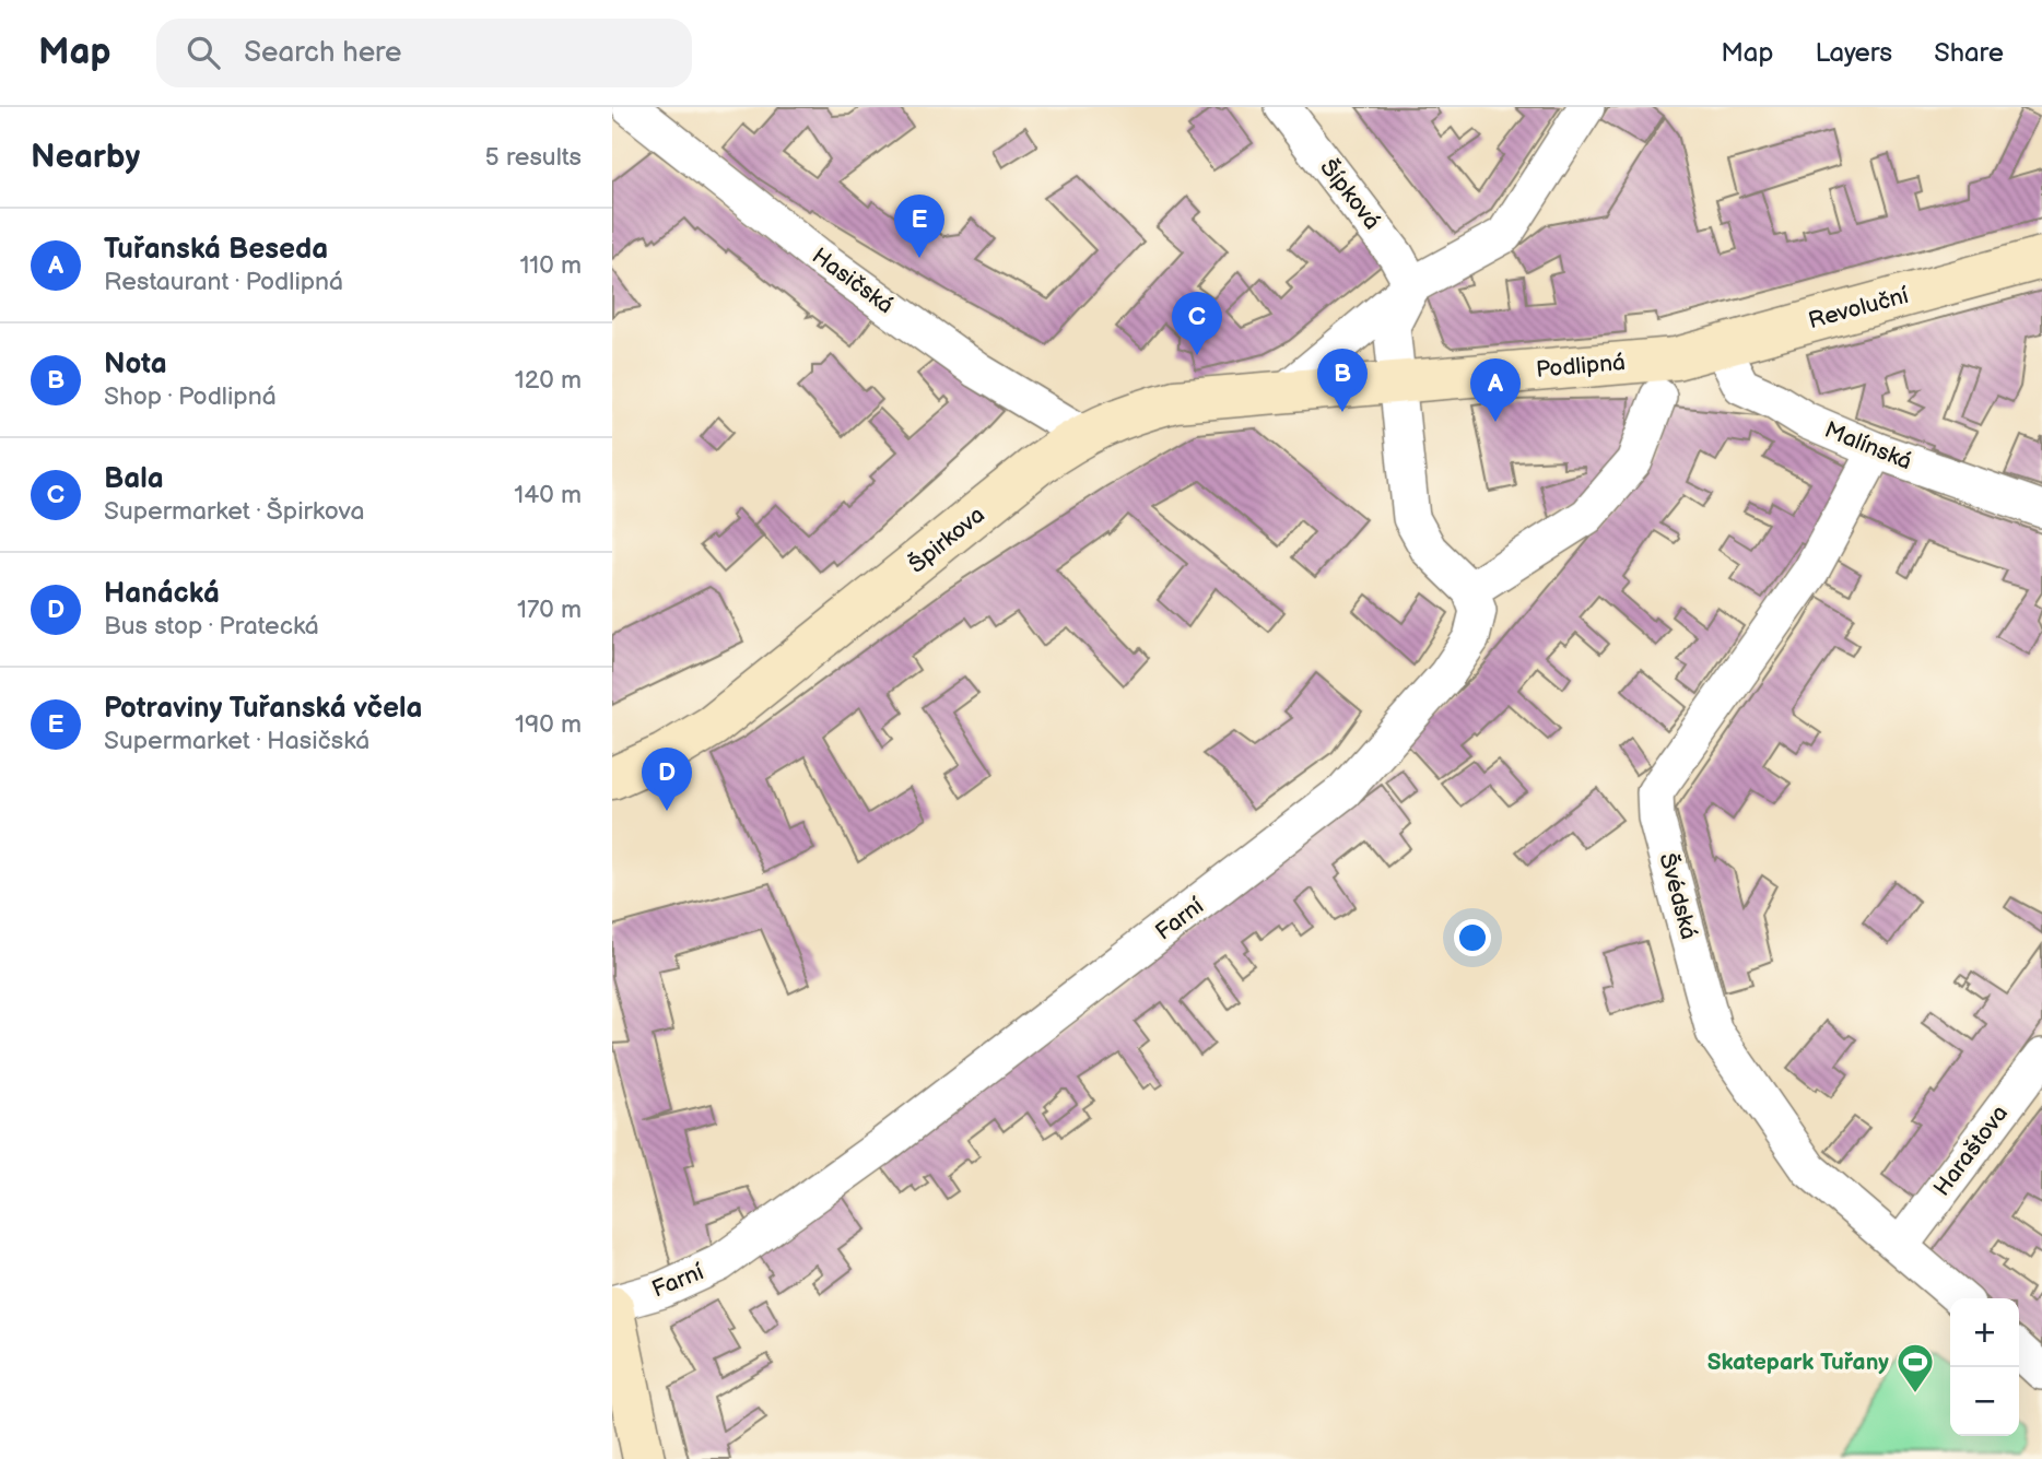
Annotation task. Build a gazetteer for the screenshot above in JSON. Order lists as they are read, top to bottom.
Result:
{
  "streets": {
    "main road": ["Revoluční", "Podlipná", "Špirkova"],
    "street": [
      "Šípková",
      "Hasičská",
      "Malínská",
      "Švédská",
      "Farní",
      "Haraštova"
    ]
  },
  "crossings": [
    ["Hasičská", "Špirkova"],
    ["Revoluční", "Podlipná"],
    ["Revoluční", "Malínská"],
    ["Podlipná", "Špirkova"],
    ["Malínská", "Švédská"],
    ["Švédská", "Haraštova"]
  ],
  "places": {
    "sports": ["Skatepark Tuřany"]
  },
  "page": {
    "header": "Map",
    "search": "Search here",
    "nav": ["Map", "Layers", "Share"],
    "heading": ["Nearby", "5 results"],
    "pins": [
      "E",
      "C",
      "B",
      "A",
      "D"
    ],
    "list": [
      {
        "mark": "A",
        "name": "Tuřanská Beseda",
        "note": "Restaurant · Podlipná",
        "value": "110 m"
      },
      {
        "mark": "B",
        "name": "Nota",
        "note": "Shop · Podlipná",
        "value": "120 m"
      },
      {
        "mark": "C",
        "name": "Bala",
        "note": "Supermarket · Špirkova",
        "value": "140 m"
      },
      {
        "mark": "D",
        "name": "Hanácká",
        "note": "Bus stop · Pratecká",
        "value": "170 m"
      },
      {
        "mark": "E",
        "name": "Potraviny Tuřanská včela",
        "note": "Supermarket · Hasičská",
        "value": "190 m"
      }
    ],
    "map_buttons": ["+", "−"]
  }
}
